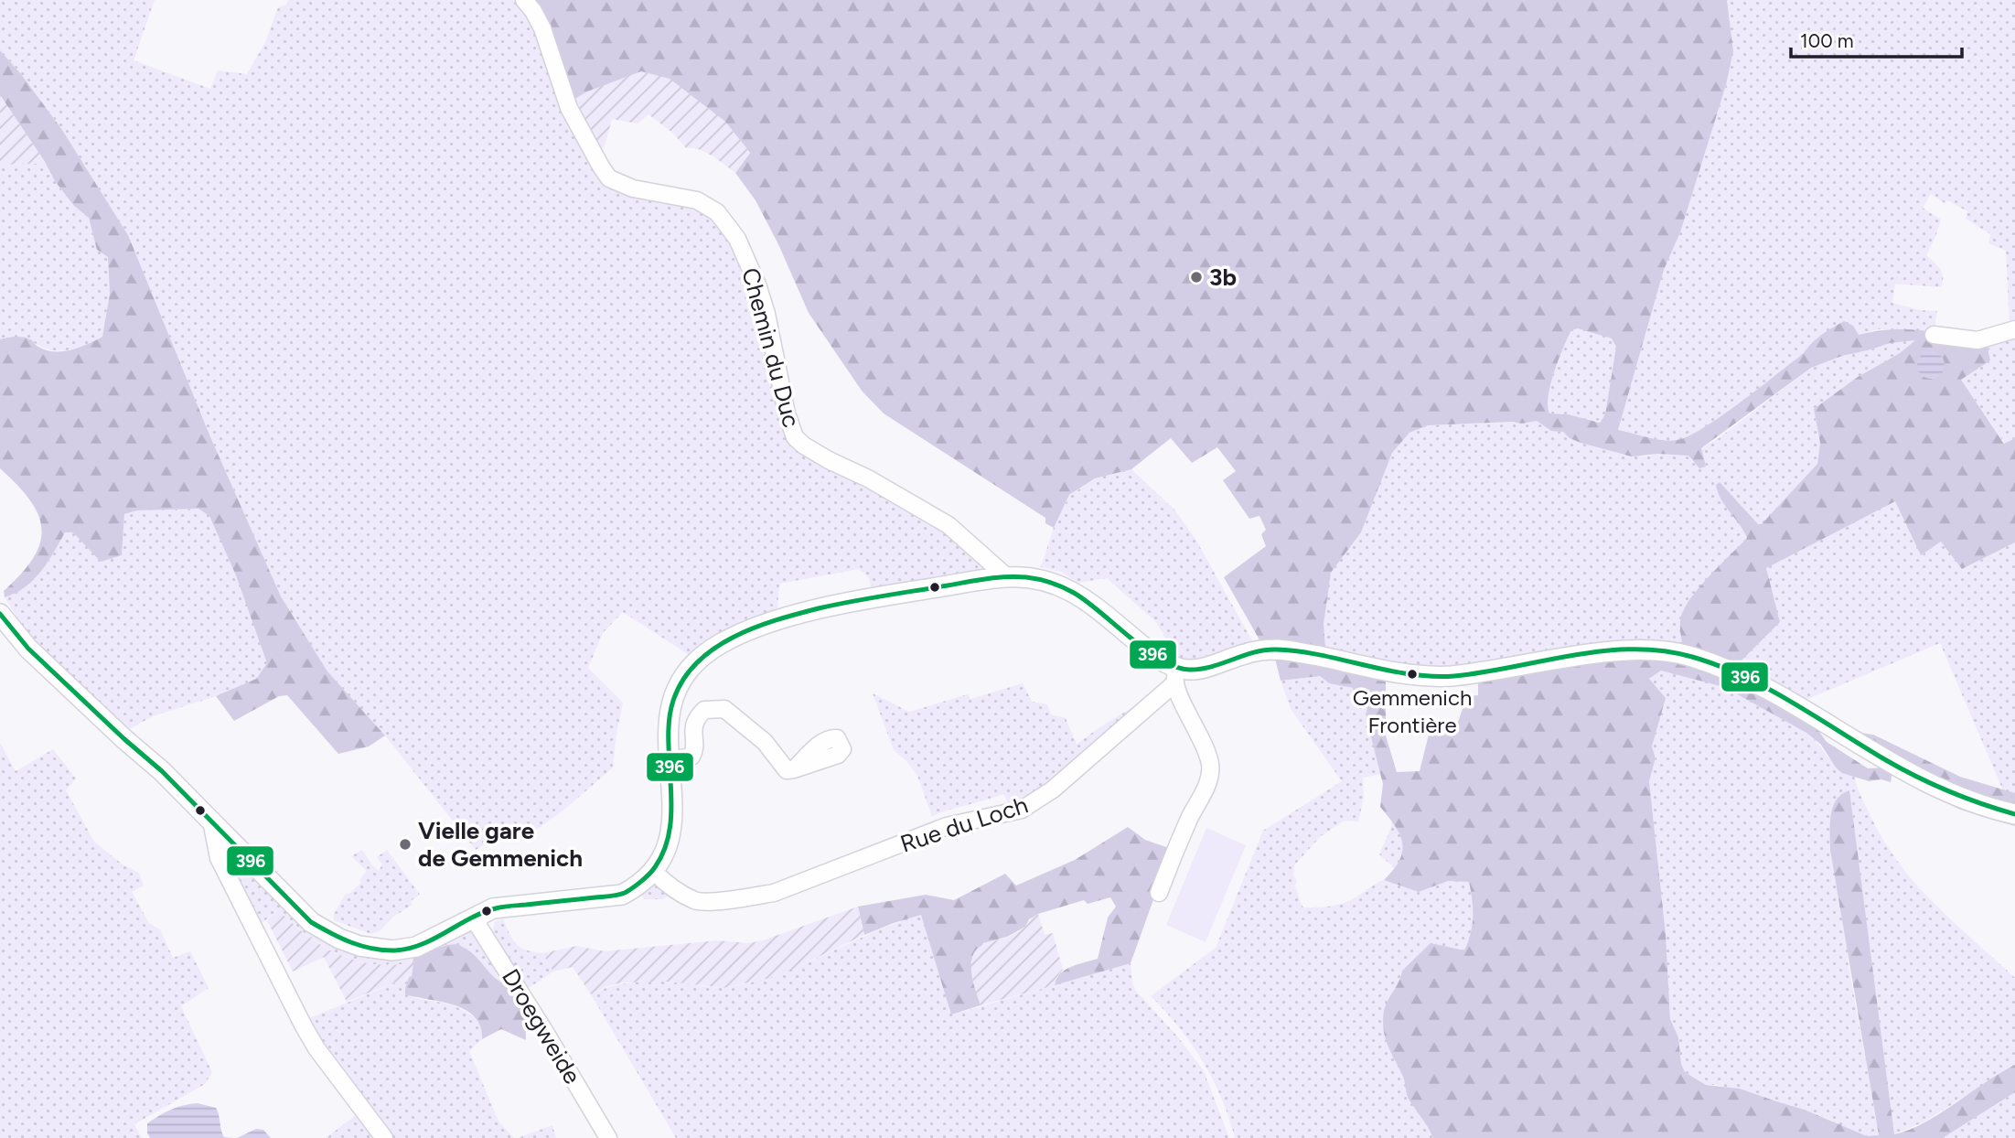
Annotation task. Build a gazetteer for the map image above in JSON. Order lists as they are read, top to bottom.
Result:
{
  "streets": {
    "street": ["Chemin du Duc", "Rue du Loch", "Droegweide"]
  },
  "places": ["3b", "Gemmenich Frontière", "Vielle gare de Gemmenich"],
  "lines": ["transit line 396"],
  "scale_bar": "100 m"
}
